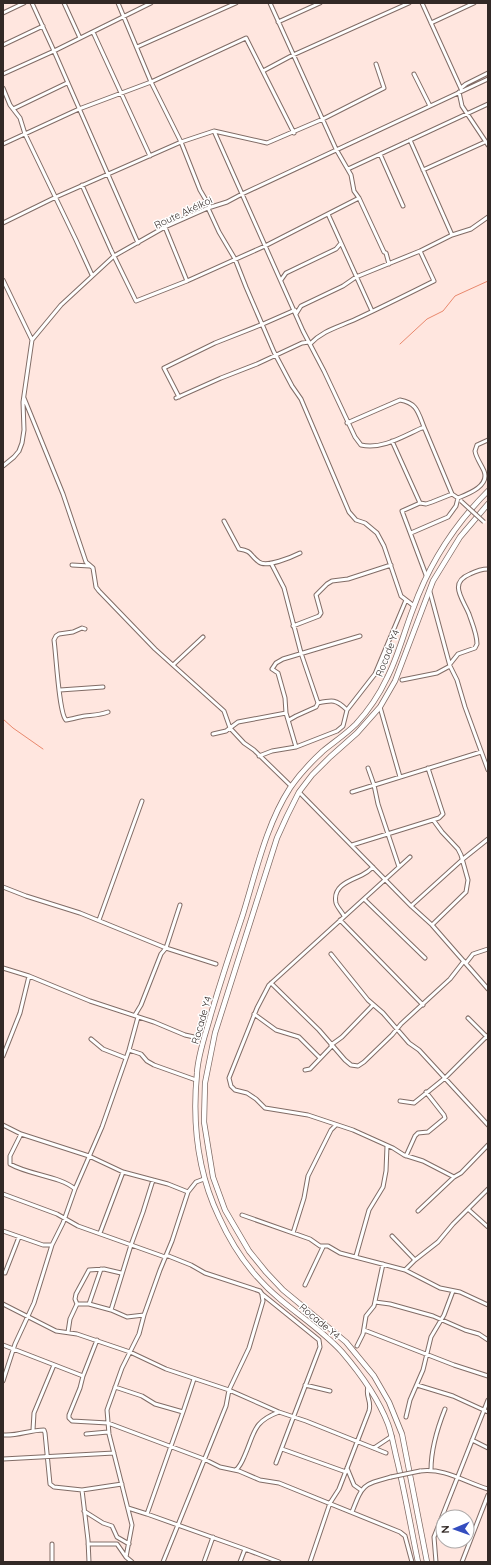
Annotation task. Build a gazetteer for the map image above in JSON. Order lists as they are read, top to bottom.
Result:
{
  "streets": {
    "highway": ["Rocade Y4"],
    "street": ["Route Akéikoi"]
  },
  "north": "left"
}
